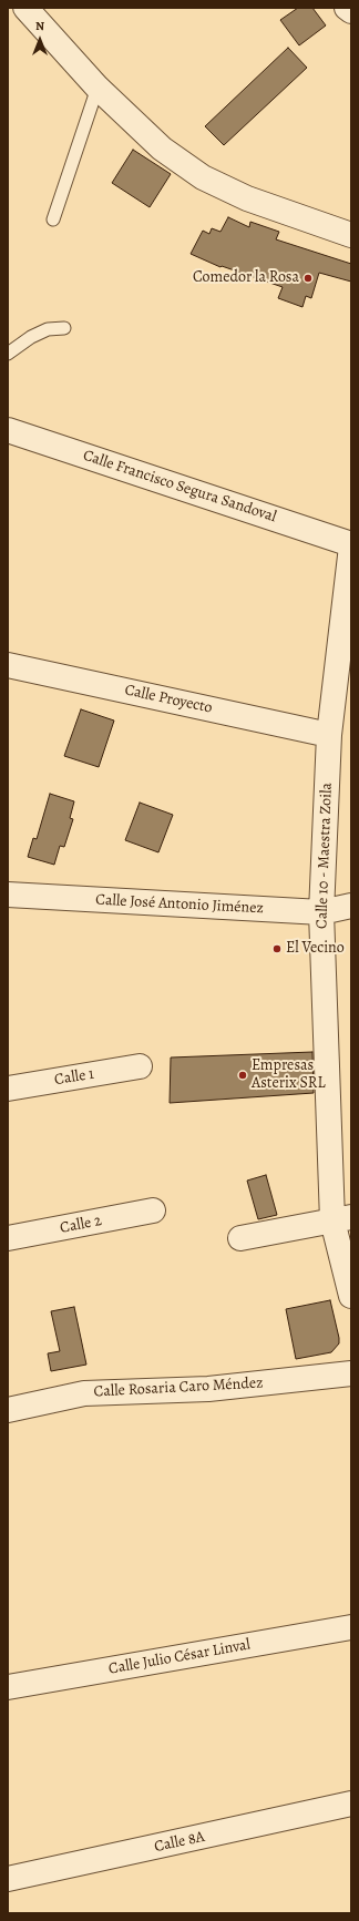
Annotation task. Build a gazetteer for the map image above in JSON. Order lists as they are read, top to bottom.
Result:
{
  "streets": {
    "street": [
      "Calle Francisco Segura Sandoval",
      "Calle Proyecto",
      "Calle 10 - Maestra Zoila",
      "Calle José Antonio Jiménez",
      "Calle 1",
      "Calle 2",
      "Calle Rosaria Caro Méndez",
      "Calle Julio César Linval",
      "Calle 8A"
    ]
  },
  "crossings": [
    ["Calle Francisco Segura Sandoval", "Calle 10 - Maestra Zoila"],
    ["Calle Proyecto", "Calle 10 - Maestra Zoila"],
    ["Calle 10 - Maestra Zoila", "Calle José Antonio Jiménez"]
  ],
  "places": ["Comedor la Rosa", "El Vecino", "Empresas Asterix SRL"],
  "north": "top"
}
